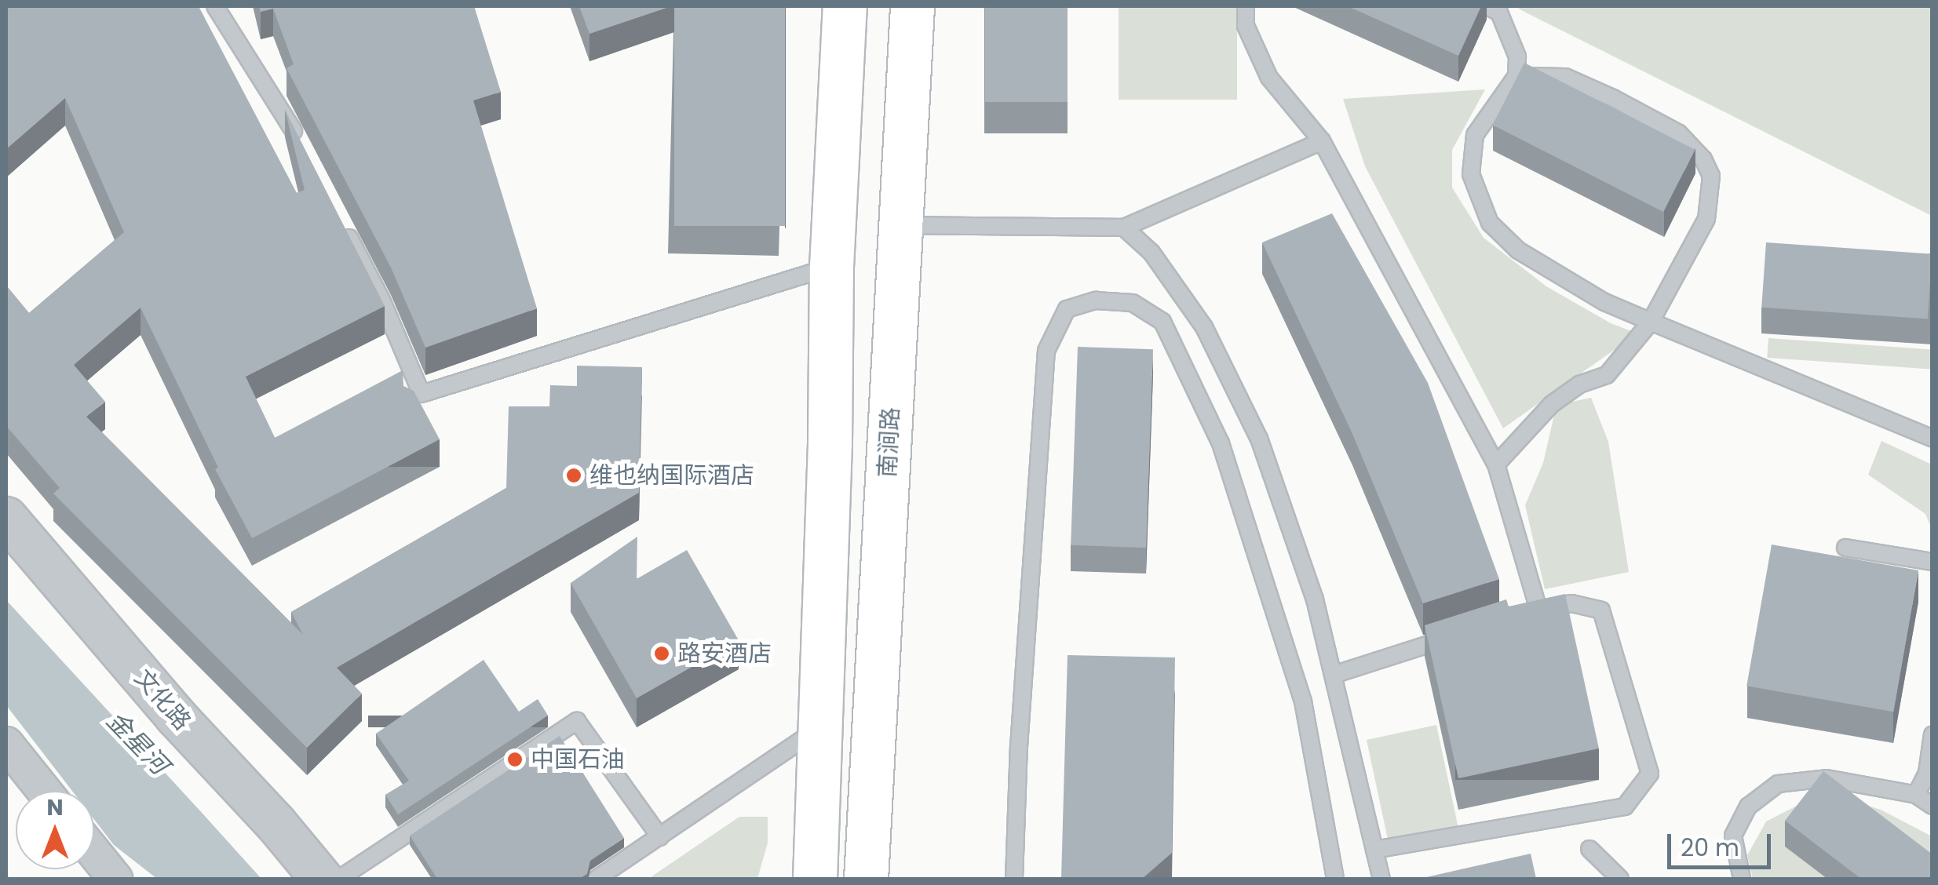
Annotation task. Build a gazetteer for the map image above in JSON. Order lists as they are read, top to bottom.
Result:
{
  "streets": {
    "highway": ["南涧路"],
    "street": ["文化路"]
  },
  "water": ["金星河"],
  "places": ["维也纳国际酒店", "路安酒店", "中国石油"],
  "scale_bar": "20 m",
  "north": "top"
}
